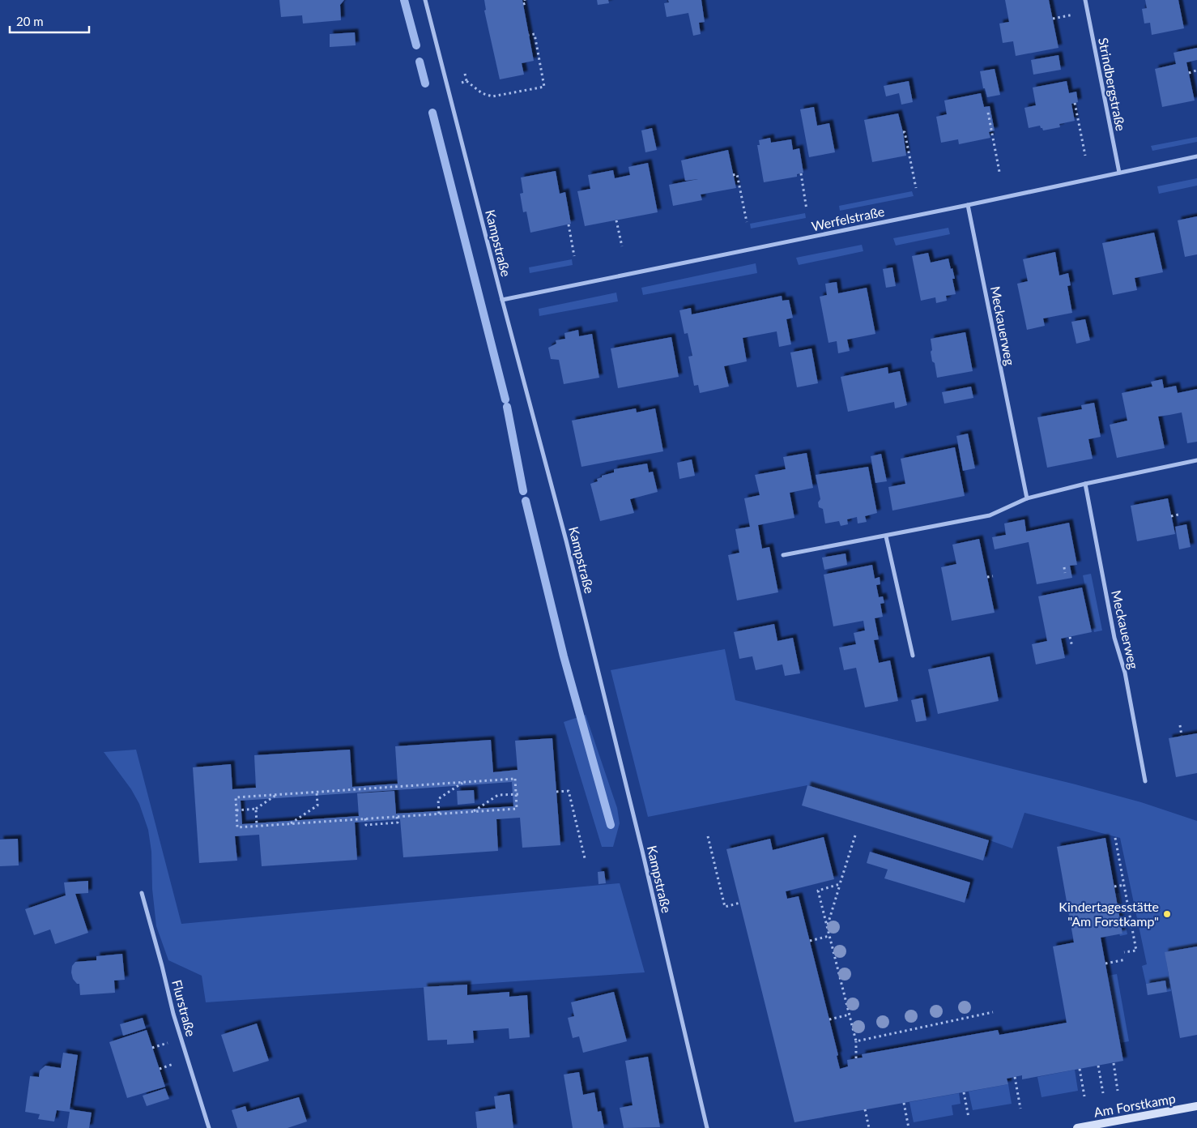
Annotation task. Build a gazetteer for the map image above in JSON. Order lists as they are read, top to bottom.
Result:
{
  "streets": {
    "street": [
      "Strindbergstraße",
      "Werfelstraße",
      "Kampstraße",
      "Meckauerweg",
      "Flurstraße",
      "Am Forstkamp"
    ]
  },
  "crossings": [
    ["Strindbergstraße", "Werfelstraße"],
    ["Werfelstraße", "Kampstraße"],
    ["Werfelstraße", "Meckauerweg"]
  ],
  "places": ["Kindertagesstätte \"Am Forstkamp\""],
  "scale_bar": "20 m"
}
